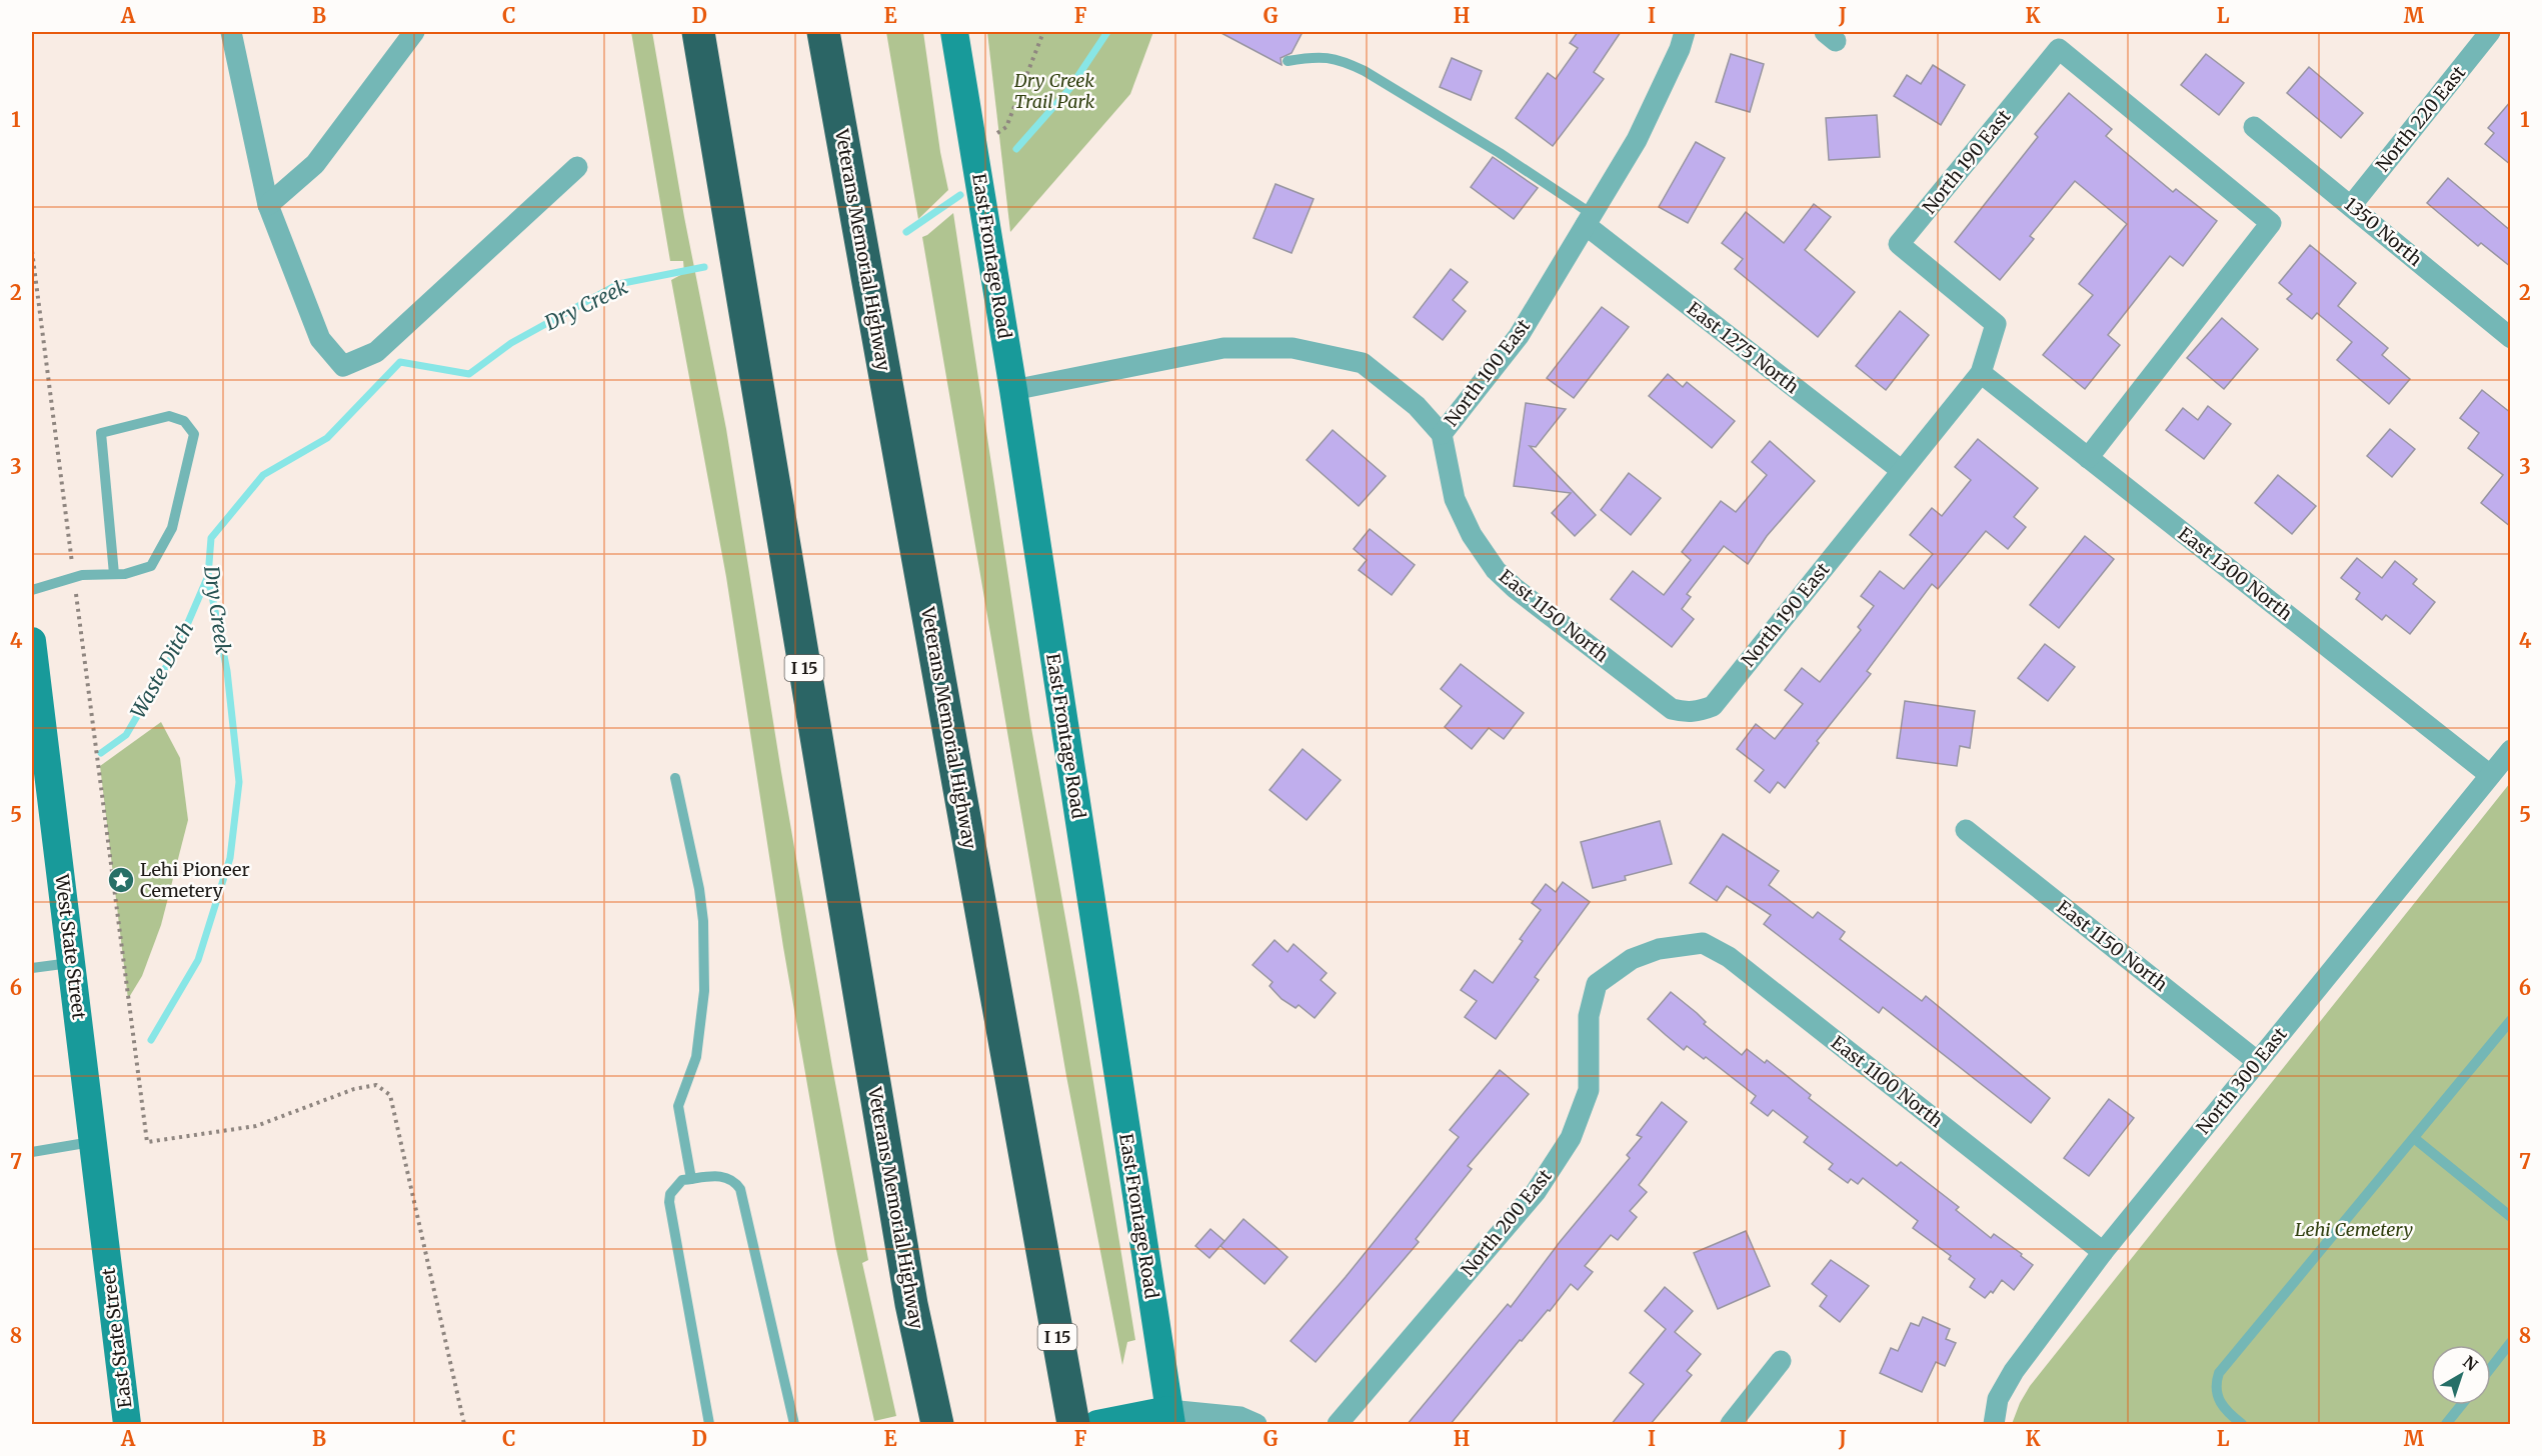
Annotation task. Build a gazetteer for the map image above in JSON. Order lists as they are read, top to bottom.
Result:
{
  "streets": {
    "highway": ["Veterans Memorial Highway", "I 15"],
    "street": [
      "North 220 East",
      "North 190 East",
      "1350 North",
      "East Frontage Road",
      "East 1275 North",
      "North 100 East",
      "East 1300 North",
      "East 1150 North",
      "West State Street",
      "North 300 East",
      "East 1100 North",
      "North 200 East",
      "East State Street"
    ]
  },
  "crossings": [
    ["North 220 East", "1350 North"],
    ["North 190 East", "East 1275 North"],
    ["North 190 East", "East 1300 North"],
    ["North 190 East", "East 1150 North"],
    ["East Frontage Road", "North 100 East"],
    ["East 1275 North", "North 100 East"],
    ["North 100 East", "East 1150 North"],
    ["East 1300 North", "North 300 East"],
    ["East 1150 North", "North 300 East"],
    ["West State Street", "East State Street"],
    ["North 300 East", "East 1100 North"],
    ["East 1100 North", "North 200 East"]
  ],
  "water": ["Dry Creek", "Waste Ditch"],
  "parks": ["Dry Creek Trail Park", "Lehi Cemetery"],
  "places": {
    "place": ["Lehi Pioneer Cemetery"]
  },
  "north": "top right",
  "grid": {
    "columns": [
      "A",
      "B",
      "C",
      "D",
      "E",
      "F",
      "G",
      "H",
      "I",
      "J",
      "K",
      "L",
      "M"
    ],
    "rows": [
      "1",
      "2",
      "3",
      "4",
      "5",
      "6",
      "7",
      "8"
    ]
  }
}
